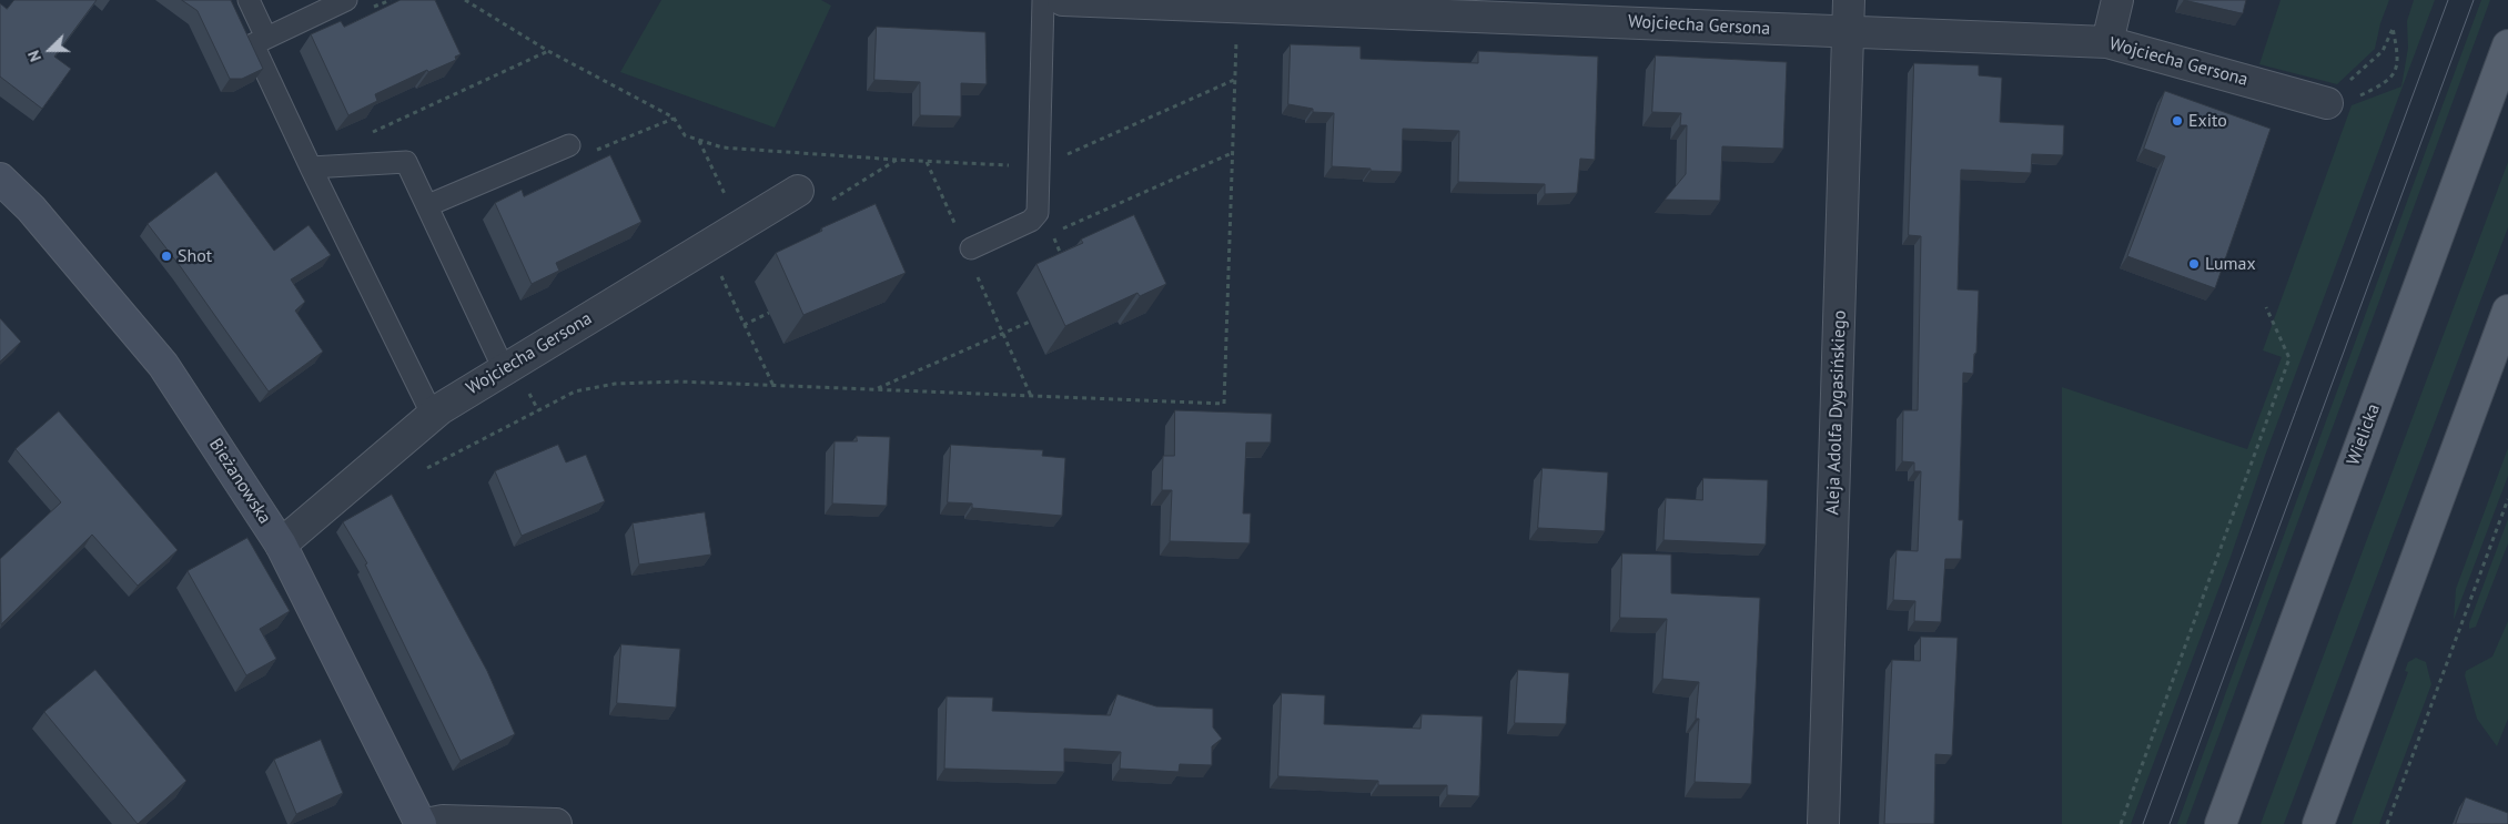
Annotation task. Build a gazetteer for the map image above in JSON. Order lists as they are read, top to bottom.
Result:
{
  "streets": {
    "main road": ["Wielicka"],
    "street": ["Wojciecha Gersona", "Aleja Adolfa Dygasińskiego", "Bieżanowska"]
  },
  "crossings": [
    ["Wojciecha Gersona", "Aleja Adolfa Dygasińskiego"],
    ["Wojciecha Gersona", "Bieżanowska"]
  ],
  "places": ["Exito", "Shot", "Lumax"],
  "north": "left"
}
